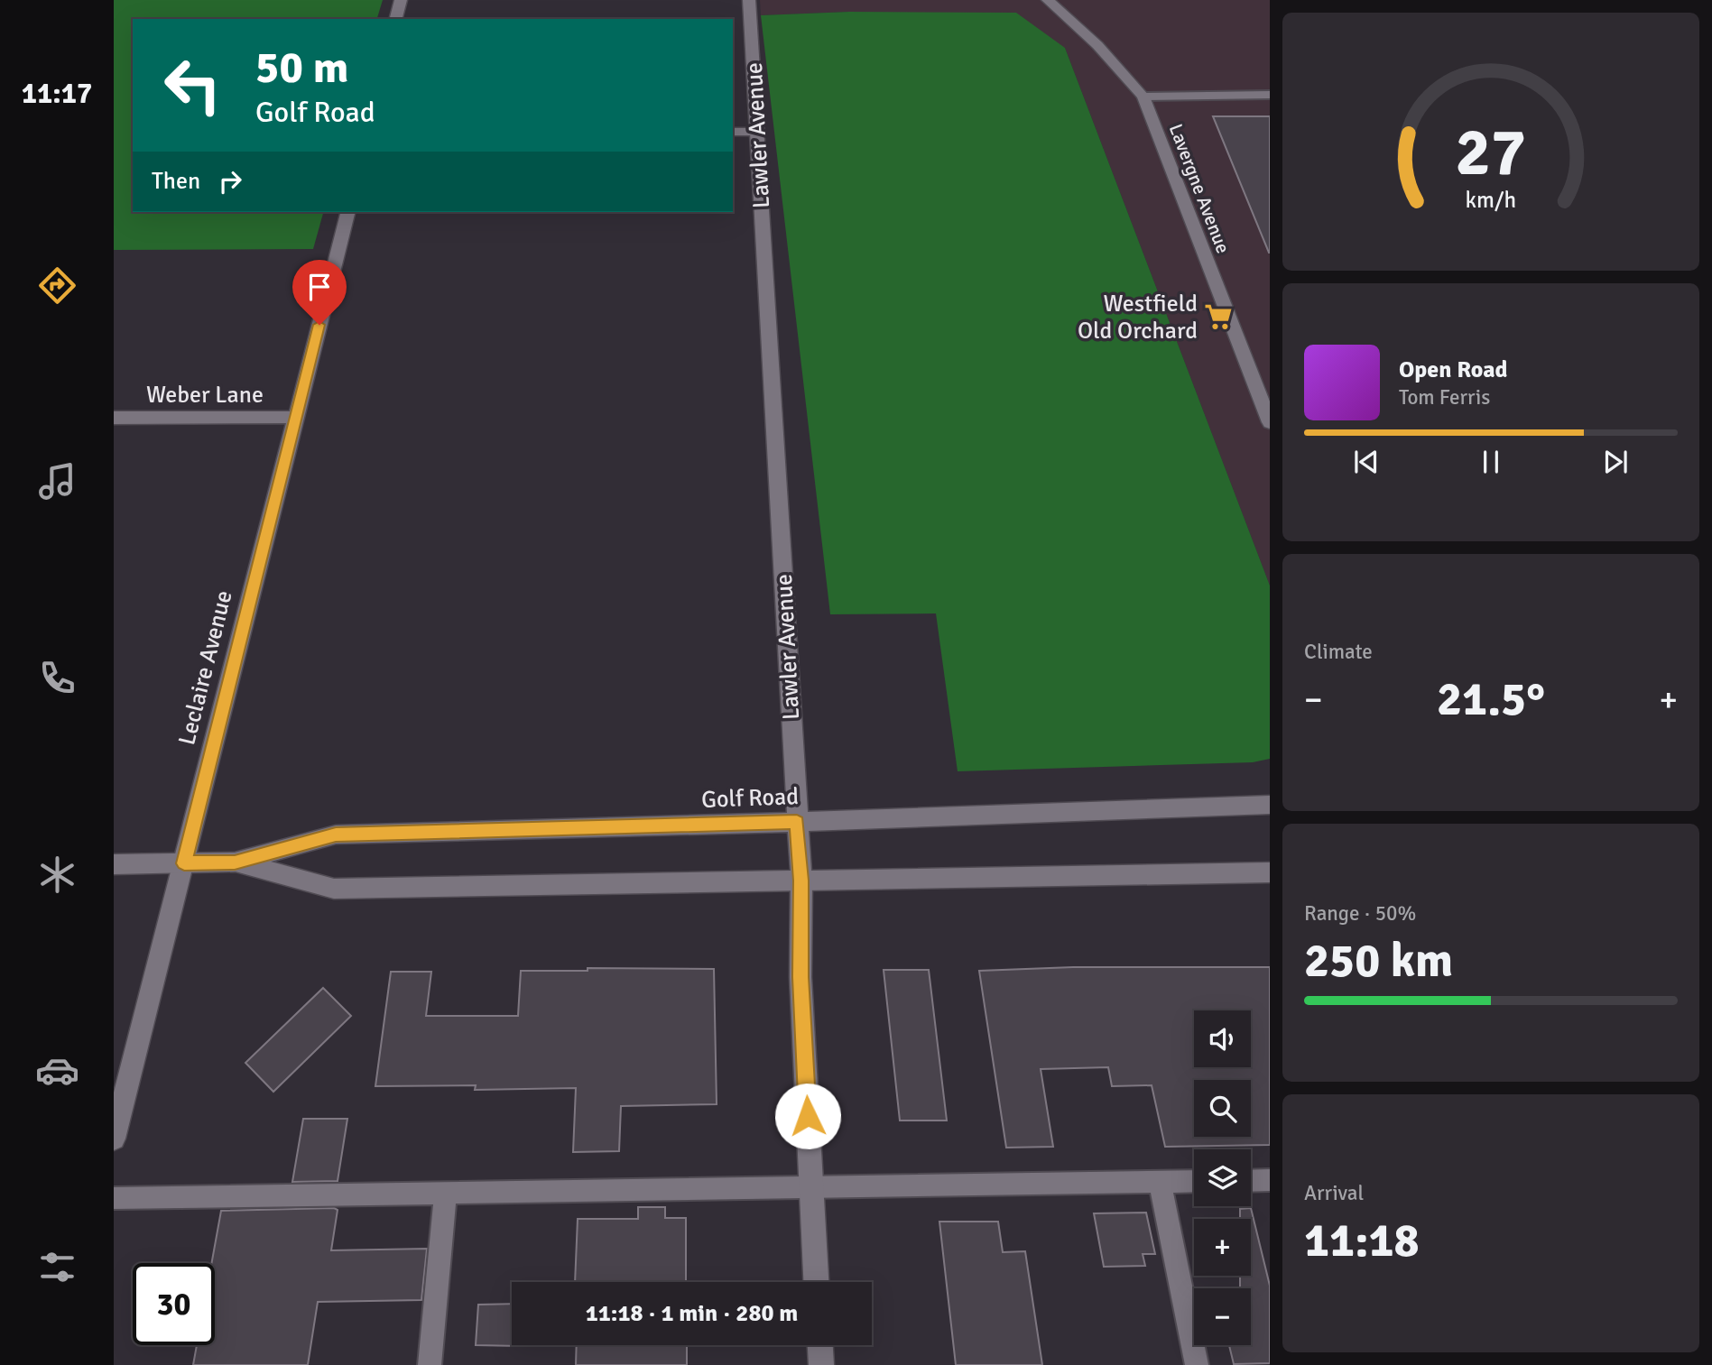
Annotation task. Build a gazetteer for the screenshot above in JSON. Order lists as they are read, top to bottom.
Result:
{
  "streets": {
    "street": [
      "Lawler Avenue",
      "Lavergne Avenue",
      "Weber Lane",
      "Leclaire Avenue",
      "Golf Road"
    ]
  },
  "crossings": [
    ["Lawler Avenue", "Golf Road"],
    ["Weber Lane", "Leclaire Avenue"],
    ["Leclaire Avenue", "Golf Road"]
  ],
  "places": {
    "supermarket": ["Westfield Old Orchard"]
  },
  "page": {
    "tabs": "11:17",
    "turn": ["50 m", "Golf Road"],
    "then": "Then",
    "song": ["Open Road", "Tom Ferris"],
    "tile": [
      "Climate",
      ["Range · 50%", "250 km"],
      ["Arrival", "11:18"]
    ],
    "heat": ["−", "21.5°", "+"],
    "map_buttons": ["+", "−"],
    "limit": "30",
    "trip": "11:18 · 1 min · 280 m",
    "gauge": ["27", "km/h"]
  }
}
